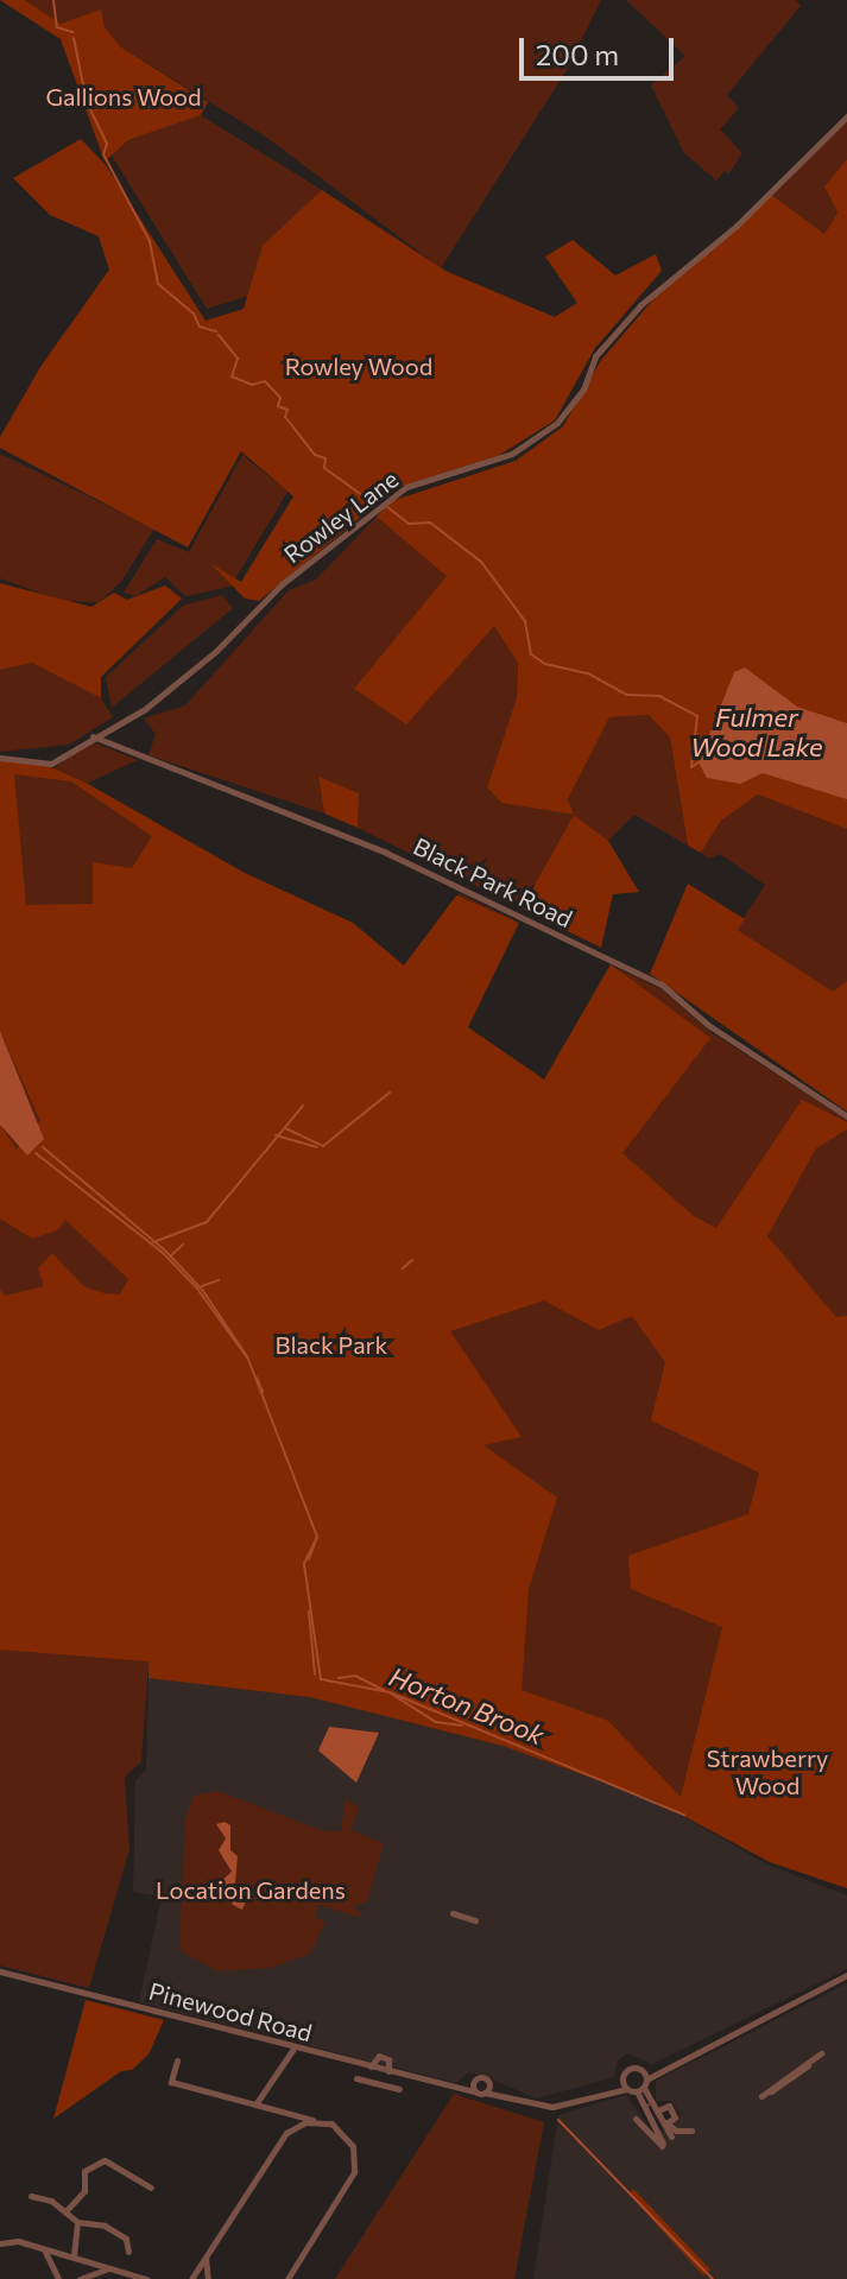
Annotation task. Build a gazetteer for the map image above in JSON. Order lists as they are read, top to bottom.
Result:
{
  "streets": {
    "street": ["Rowley Lane", "Black Park Road", "Pinewood Road"]
  },
  "crossings": [
    ["Rowley Lane", "Black Park Road"]
  ],
  "water": ["Fulmer Wood Lake", "Horton Brook"],
  "parks": [
    "Gallions Wood",
    "Rowley Wood",
    "Black Park",
    "Strawberry Wood",
    "Location Gardens"
  ],
  "scale_bar": "200 m"
}
